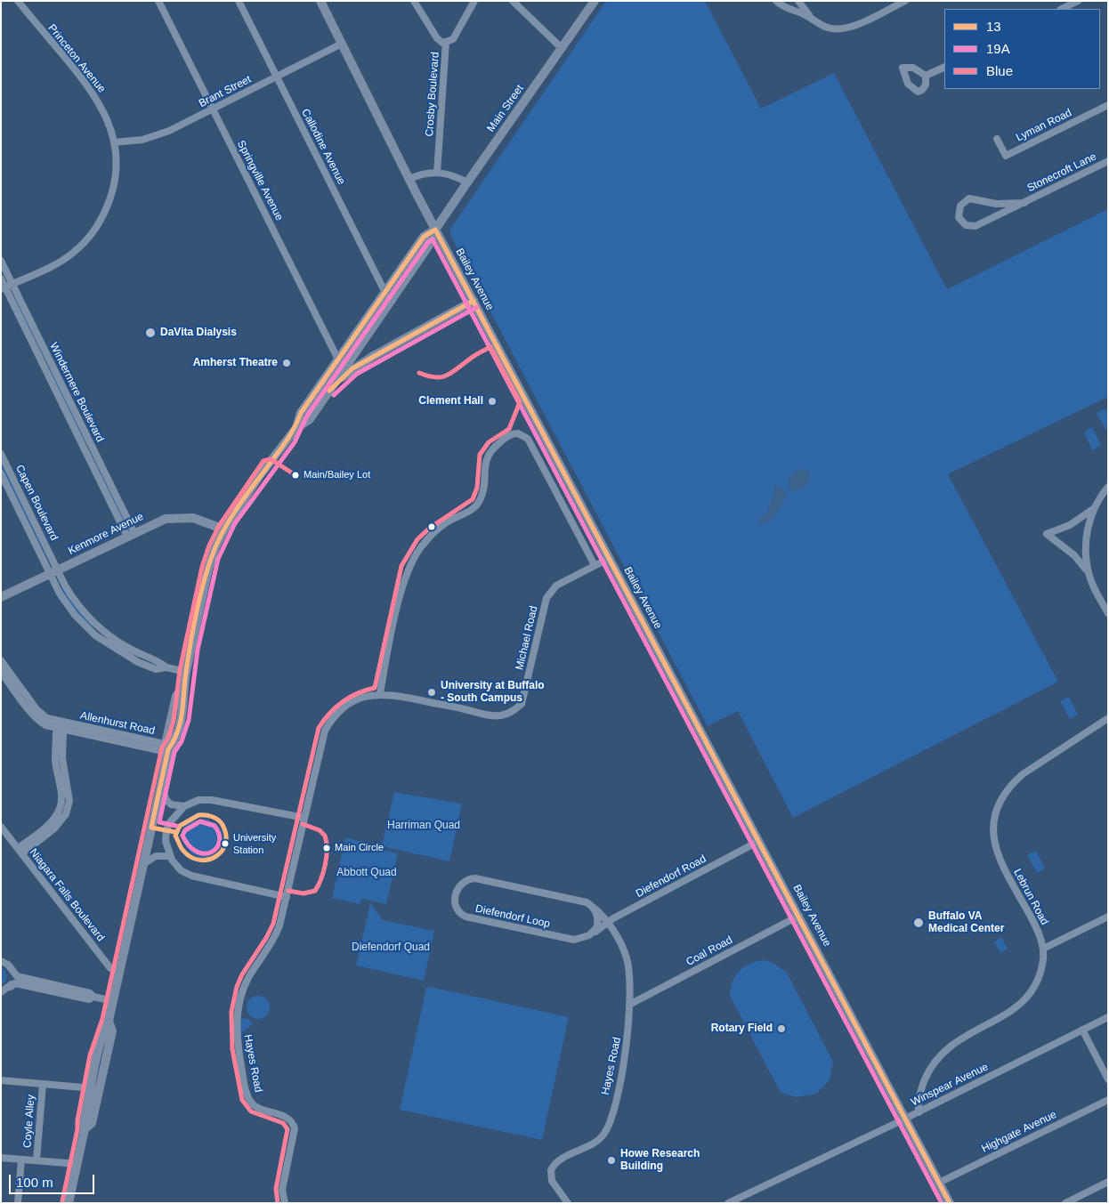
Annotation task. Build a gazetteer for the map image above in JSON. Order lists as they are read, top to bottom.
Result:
{
  "streets": {
    "main road": ["Main Street", "Bailey Avenue", "Kenmore Avenue"],
    "street": [
      "Princeton Avenue",
      "Brant Street",
      "Crosby Boulevard",
      "Lyman Road",
      "Callodine Avenue",
      "Stonecroft Lane",
      "Springville Avenue",
      "Windermere Boulevard",
      "Capen Boulevard",
      "Michael Road",
      "Allenhurst Road",
      "Diefendorf Road",
      "Niagara Falls Boulevard",
      "Lebrun Road",
      "Diefendorf Loop",
      "Coal Road",
      "Hayes Road",
      "Winspear Avenue",
      "Coyle Alley",
      "Highgate Avenue"
    ]
  },
  "crossings": [
    ["Princeton Avenue", "Brant Street"],
    ["Princeton Avenue", "Windermere Boulevard"],
    ["Brant Street", "Callodine Avenue"],
    ["Brant Street", "Springville Avenue"],
    ["Brant Street", "Bailey Avenue"],
    ["Main Street", "Callodine Avenue"],
    ["Main Street", "Springville Avenue"],
    ["Main Street", "Bailey Avenue"],
    ["Main Street", "Capen Boulevard"],
    ["Main Street", "Kenmore Avenue"],
    ["Main Street", "Allenhurst Road"],
    ["Main Street", "Niagara Falls Boulevard"],
    ["Bailey Avenue", "Michael Road"],
    ["Bailey Avenue", "Diefendorf Road"],
    ["Bailey Avenue", "Coal Road"],
    ["Bailey Avenue", "Winspear Avenue"],
    ["Bailey Avenue", "Highgate Avenue"],
    ["Windermere Boulevard", "Kenmore Avenue"],
    ["Capen Boulevard", "Kenmore Avenue"],
    ["Michael Road", "Hayes Road"],
    ["Diefendorf Road", "Diefendorf Loop"],
    ["Diefendorf Road", "Hayes Road"],
    ["Lebrun Road", "Winspear Avenue"],
    ["Diefendorf Loop", "Hayes Road"],
    ["Coal Road", "Hayes Road"]
  ],
  "parks": ["Harriman Quad", "Abbott Quad", "Diefendorf Quad"],
  "places": [
    "DaVita Dialysis",
    "Amherst Theatre",
    "Clement Hall",
    "Main/Bailey Lot",
    "University at Buffalo - South Campus",
    "University Station",
    "Main Circle",
    "Buffalo VA Medical Center",
    "Rotary Field",
    "Howe Research Building"
  ],
  "lines": ["transit line 13", "transit line 19A", "transit line Blue"],
  "legend": ["13", "19A", "Blue"],
  "scale_bar": "100 m"
}
